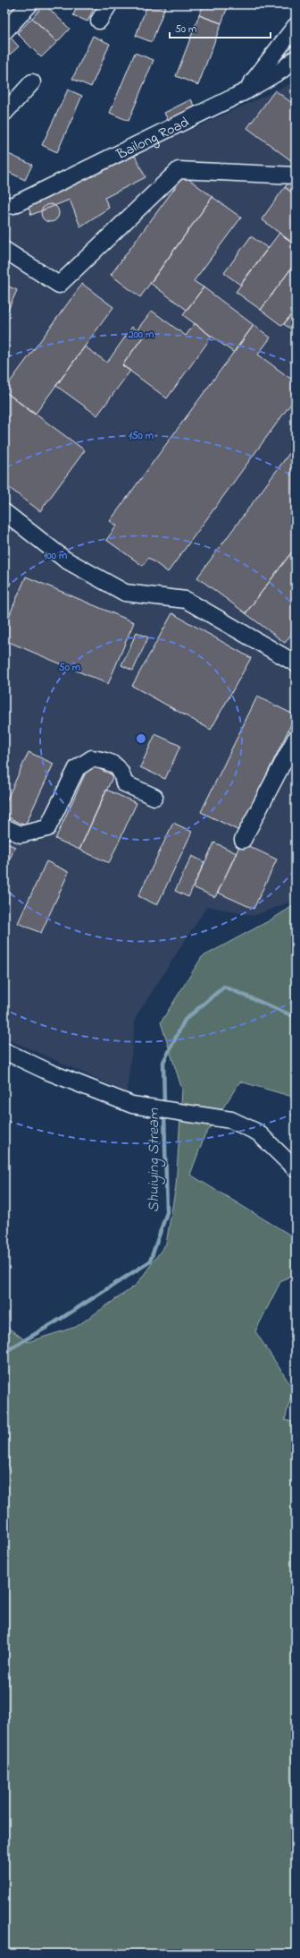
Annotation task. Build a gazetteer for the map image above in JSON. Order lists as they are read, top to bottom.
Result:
{
  "streets": {
    "street": ["Bailong Road"]
  },
  "water": ["Shuiying Stream"],
  "scale_bar": "50 m",
  "rings": [
    "200 m",
    "150 m",
    "100 m",
    "50 m"
  ]
}
